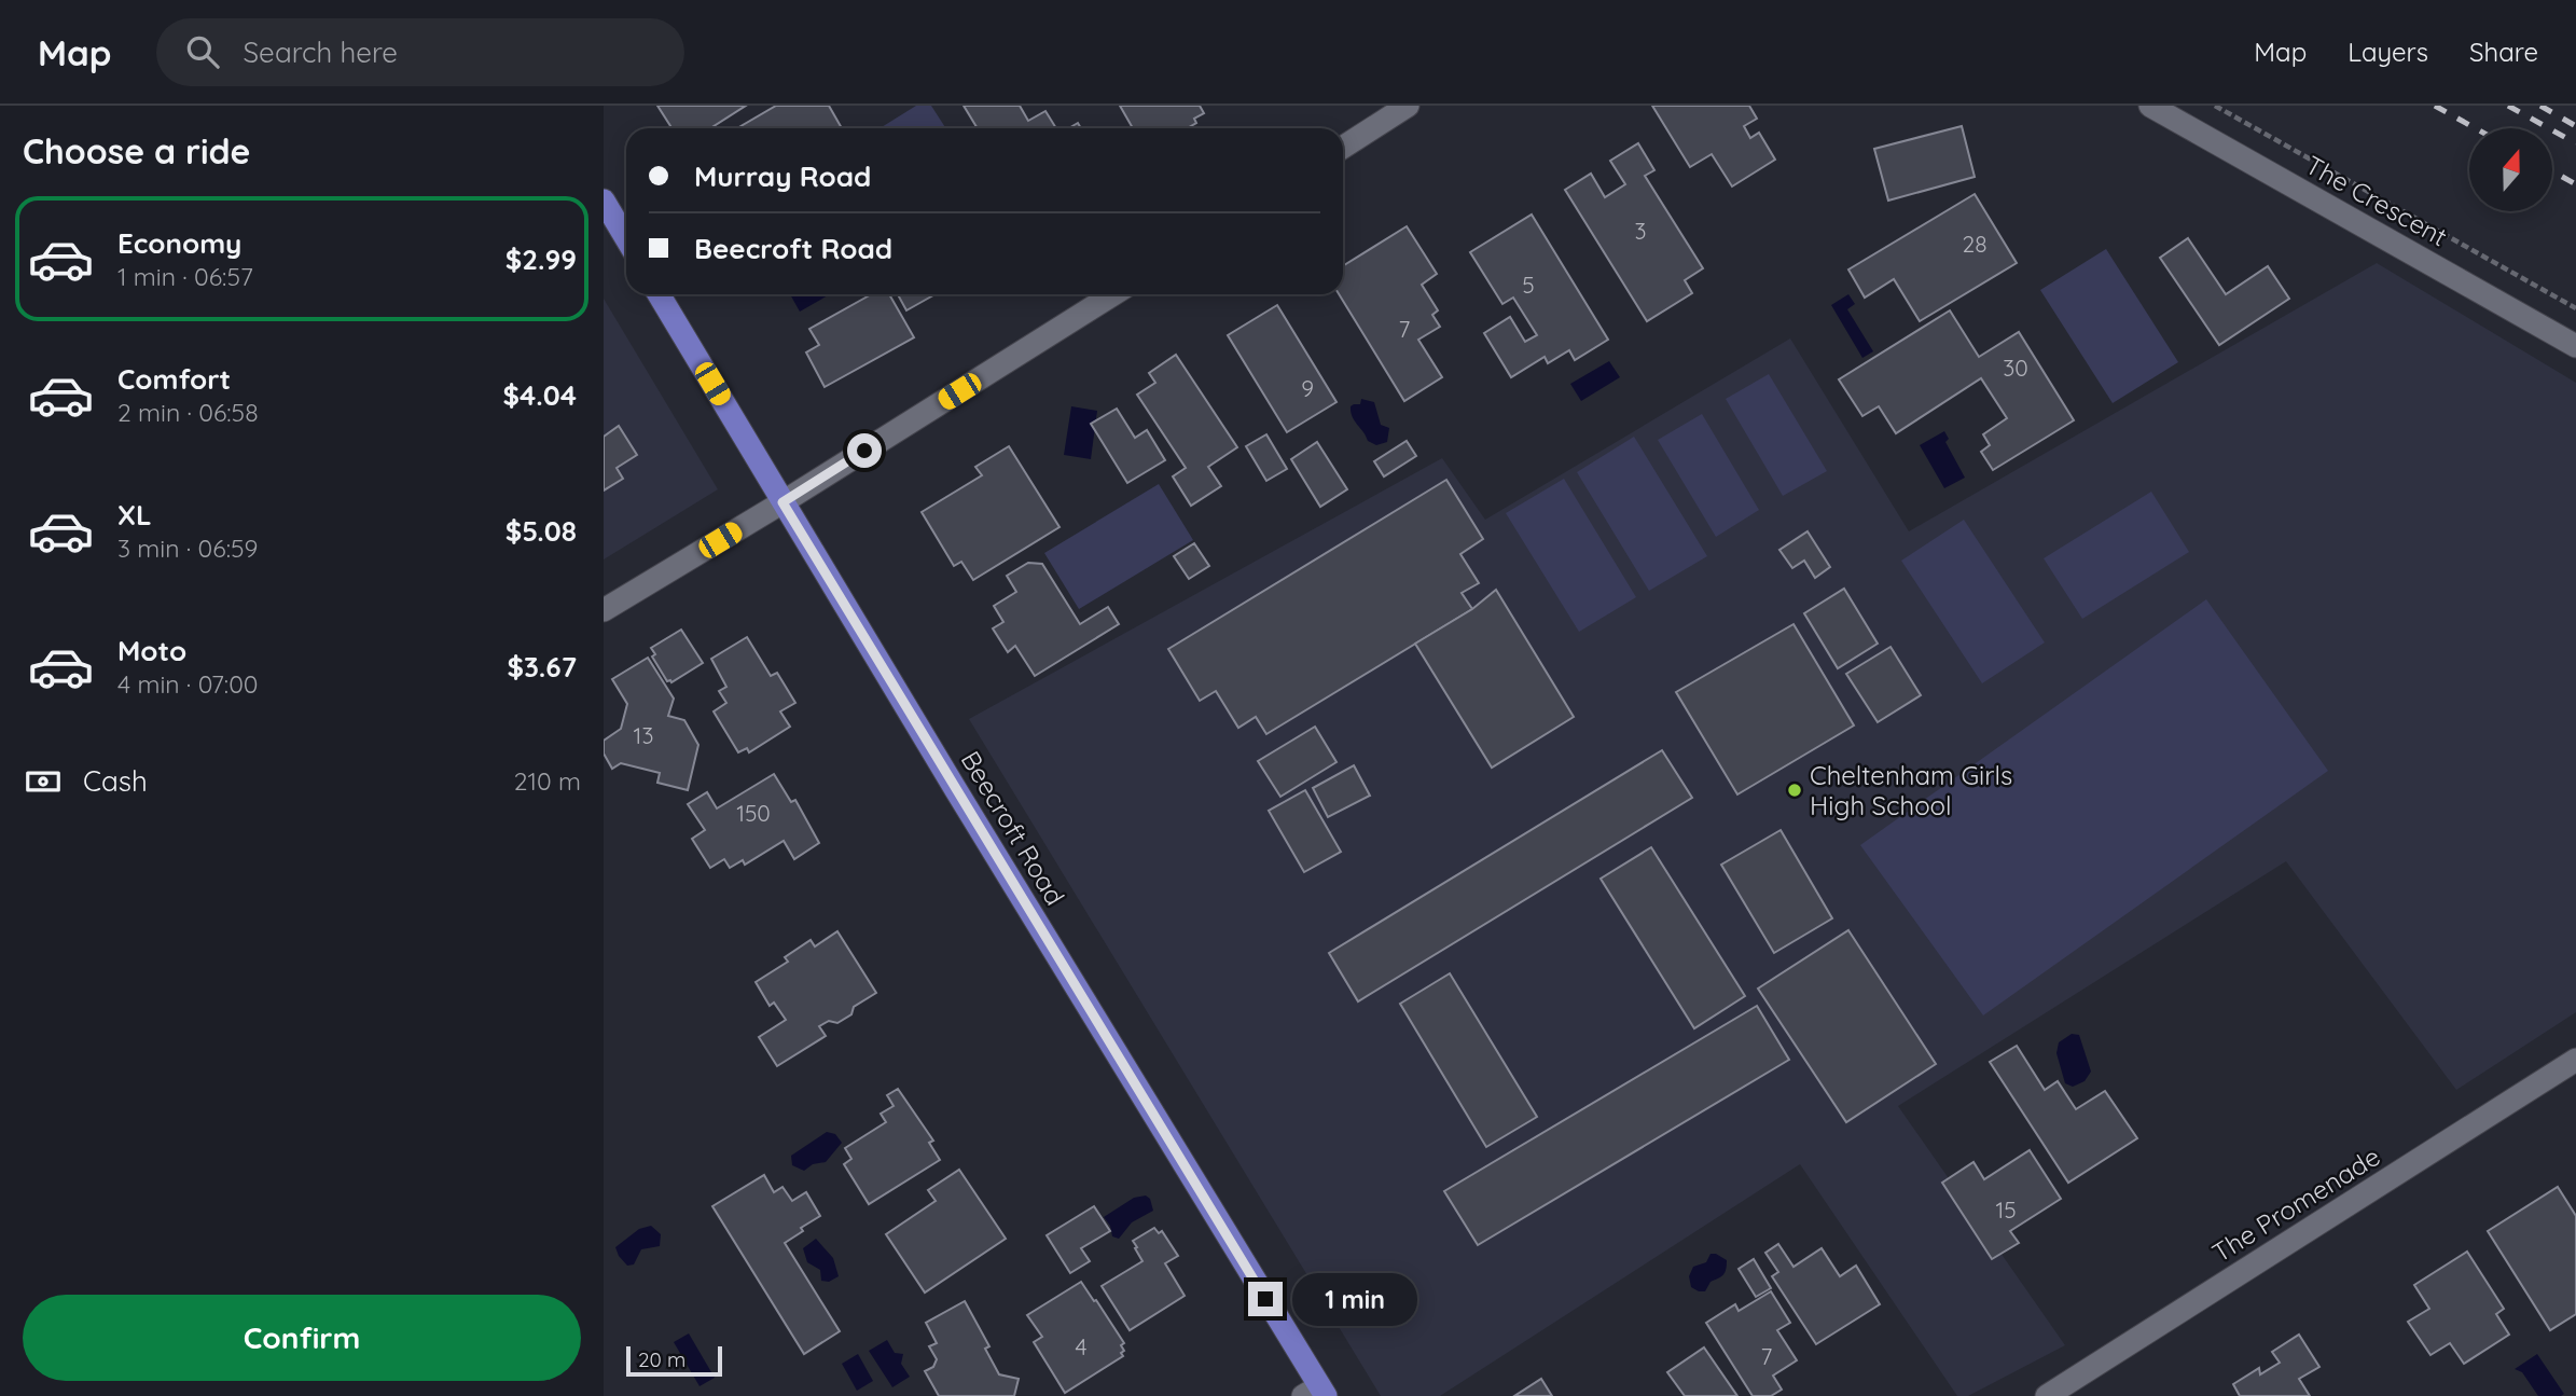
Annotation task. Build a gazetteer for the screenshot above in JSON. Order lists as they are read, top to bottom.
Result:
{
  "streets": {
    "main road": ["Beecroft Road"],
    "street": ["The Crescent", "The Promenade"]
  },
  "places": ["Cheltenham Girls High School"],
  "house_numbers": [
    "3",
    "28",
    "5",
    "7",
    "30",
    "9",
    "13",
    "150",
    "15",
    "4",
    "7"
  ],
  "scale_bar": "20 m",
  "north": "top",
  "page": {
    "header": "Map",
    "search": "Search here",
    "nav": ["Map", "Layers", "Share"],
    "heading": "Choose a ride",
    "banner": ["Murray Road", "Beecroft Road"],
    "list": [
      {
        "name": "Economy",
        "note": "1 min · 06:57",
        "value": "$2.99"
      },
      {
        "name": "Comfort",
        "note": "2 min · 06:58",
        "value": "$4.04"
      },
      {
        "name": "XL",
        "note": "3 min · 06:59",
        "value": "$5.08"
      },
      {
        "name": "Moto",
        "note": "4 min · 07:00",
        "value": "$3.67"
      }
    ],
    "pay": ["Cash", "210 m"],
    "bubble": "1 min",
    "buttons": "Confirm",
    "scale": "20 m"
  }
}
